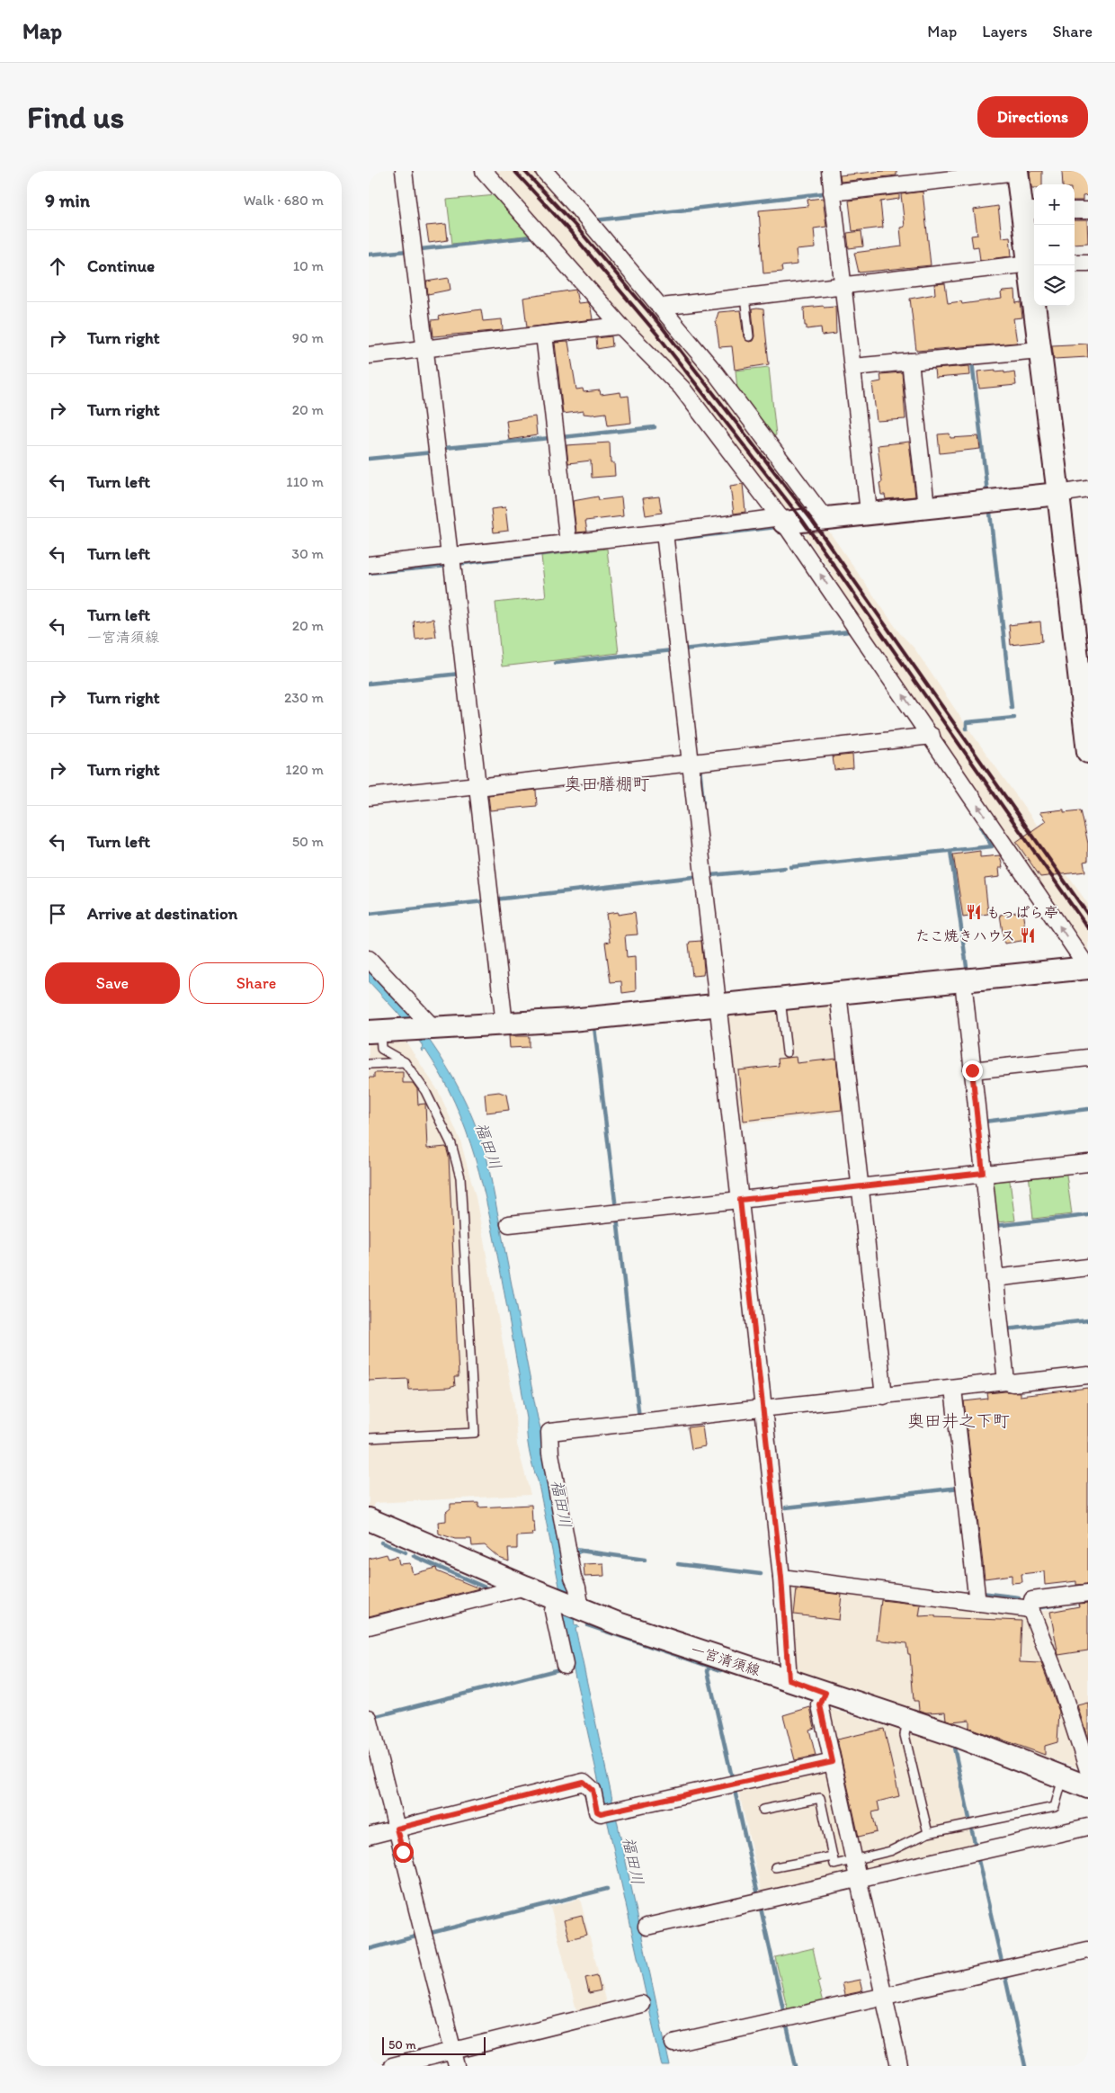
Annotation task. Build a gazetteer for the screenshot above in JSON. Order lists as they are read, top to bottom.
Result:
{
  "streets": {
    "street": ["一宮清須線"]
  },
  "districts": ["奥田膳棚町", "奥田井之下町"],
  "water": ["福田川"],
  "places": {
    "restaurant": ["もっぱら亭", "たこ焼きハウス"]
  },
  "scale_bar": "50 m",
  "page": {
    "header": "Map",
    "nav": ["Map", "Layers", "Share"],
    "buttons": [
      "Directions",
      ["Save", "Share"]
    ],
    "title": "Find us",
    "heading": ["9 min", "Walk · 680 m"],
    "map_buttons": ["+", "−"],
    "list": [
      ["Continue", "10 m"],
      ["Turn right", "90 m"],
      ["Turn right", "20 m"],
      ["Turn left", "110 m"],
      ["Turn left", "30 m"],
      ["Turn left", "一宮清須線", "20 m"],
      ["Turn right", "230 m"],
      ["Turn right", "120 m"],
      ["Turn left", "50 m"],
      "Arrive at destination"
    ],
    "scale": "50 m"
  }
}
